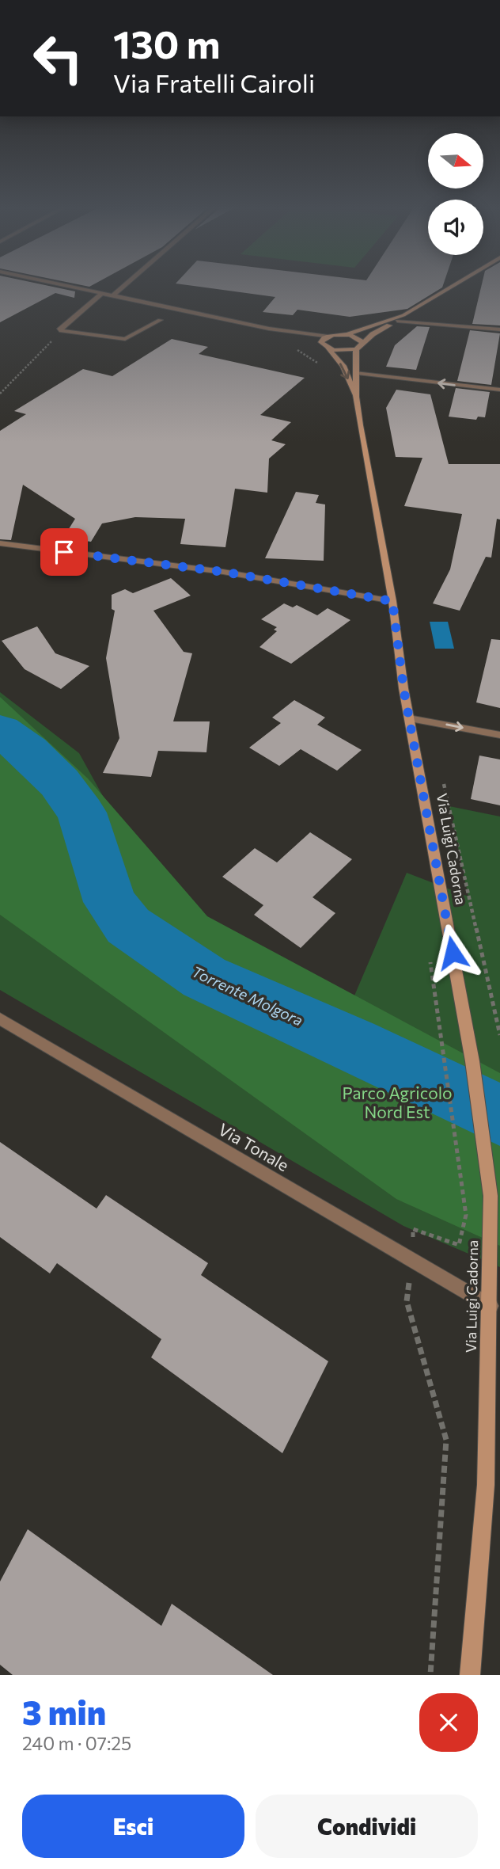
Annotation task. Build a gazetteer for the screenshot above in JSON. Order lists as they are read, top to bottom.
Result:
{
  "streets": {
    "street": ["Via Luigi Cadorna", "Via Tonale"]
  },
  "crossings": [
    ["Via Luigi Cadorna", "Via Tonale"]
  ],
  "water": ["Torrente Molgora"],
  "parks": ["Parco Agricolo Nord Est"],
  "north": "right",
  "page": {
    "turn": ["130 m", "Via Fratelli Cairoli"],
    "heading": ["3 min", "240 m · 07:25"],
    "buttons": ["Esci", "Condividi"]
  }
}
